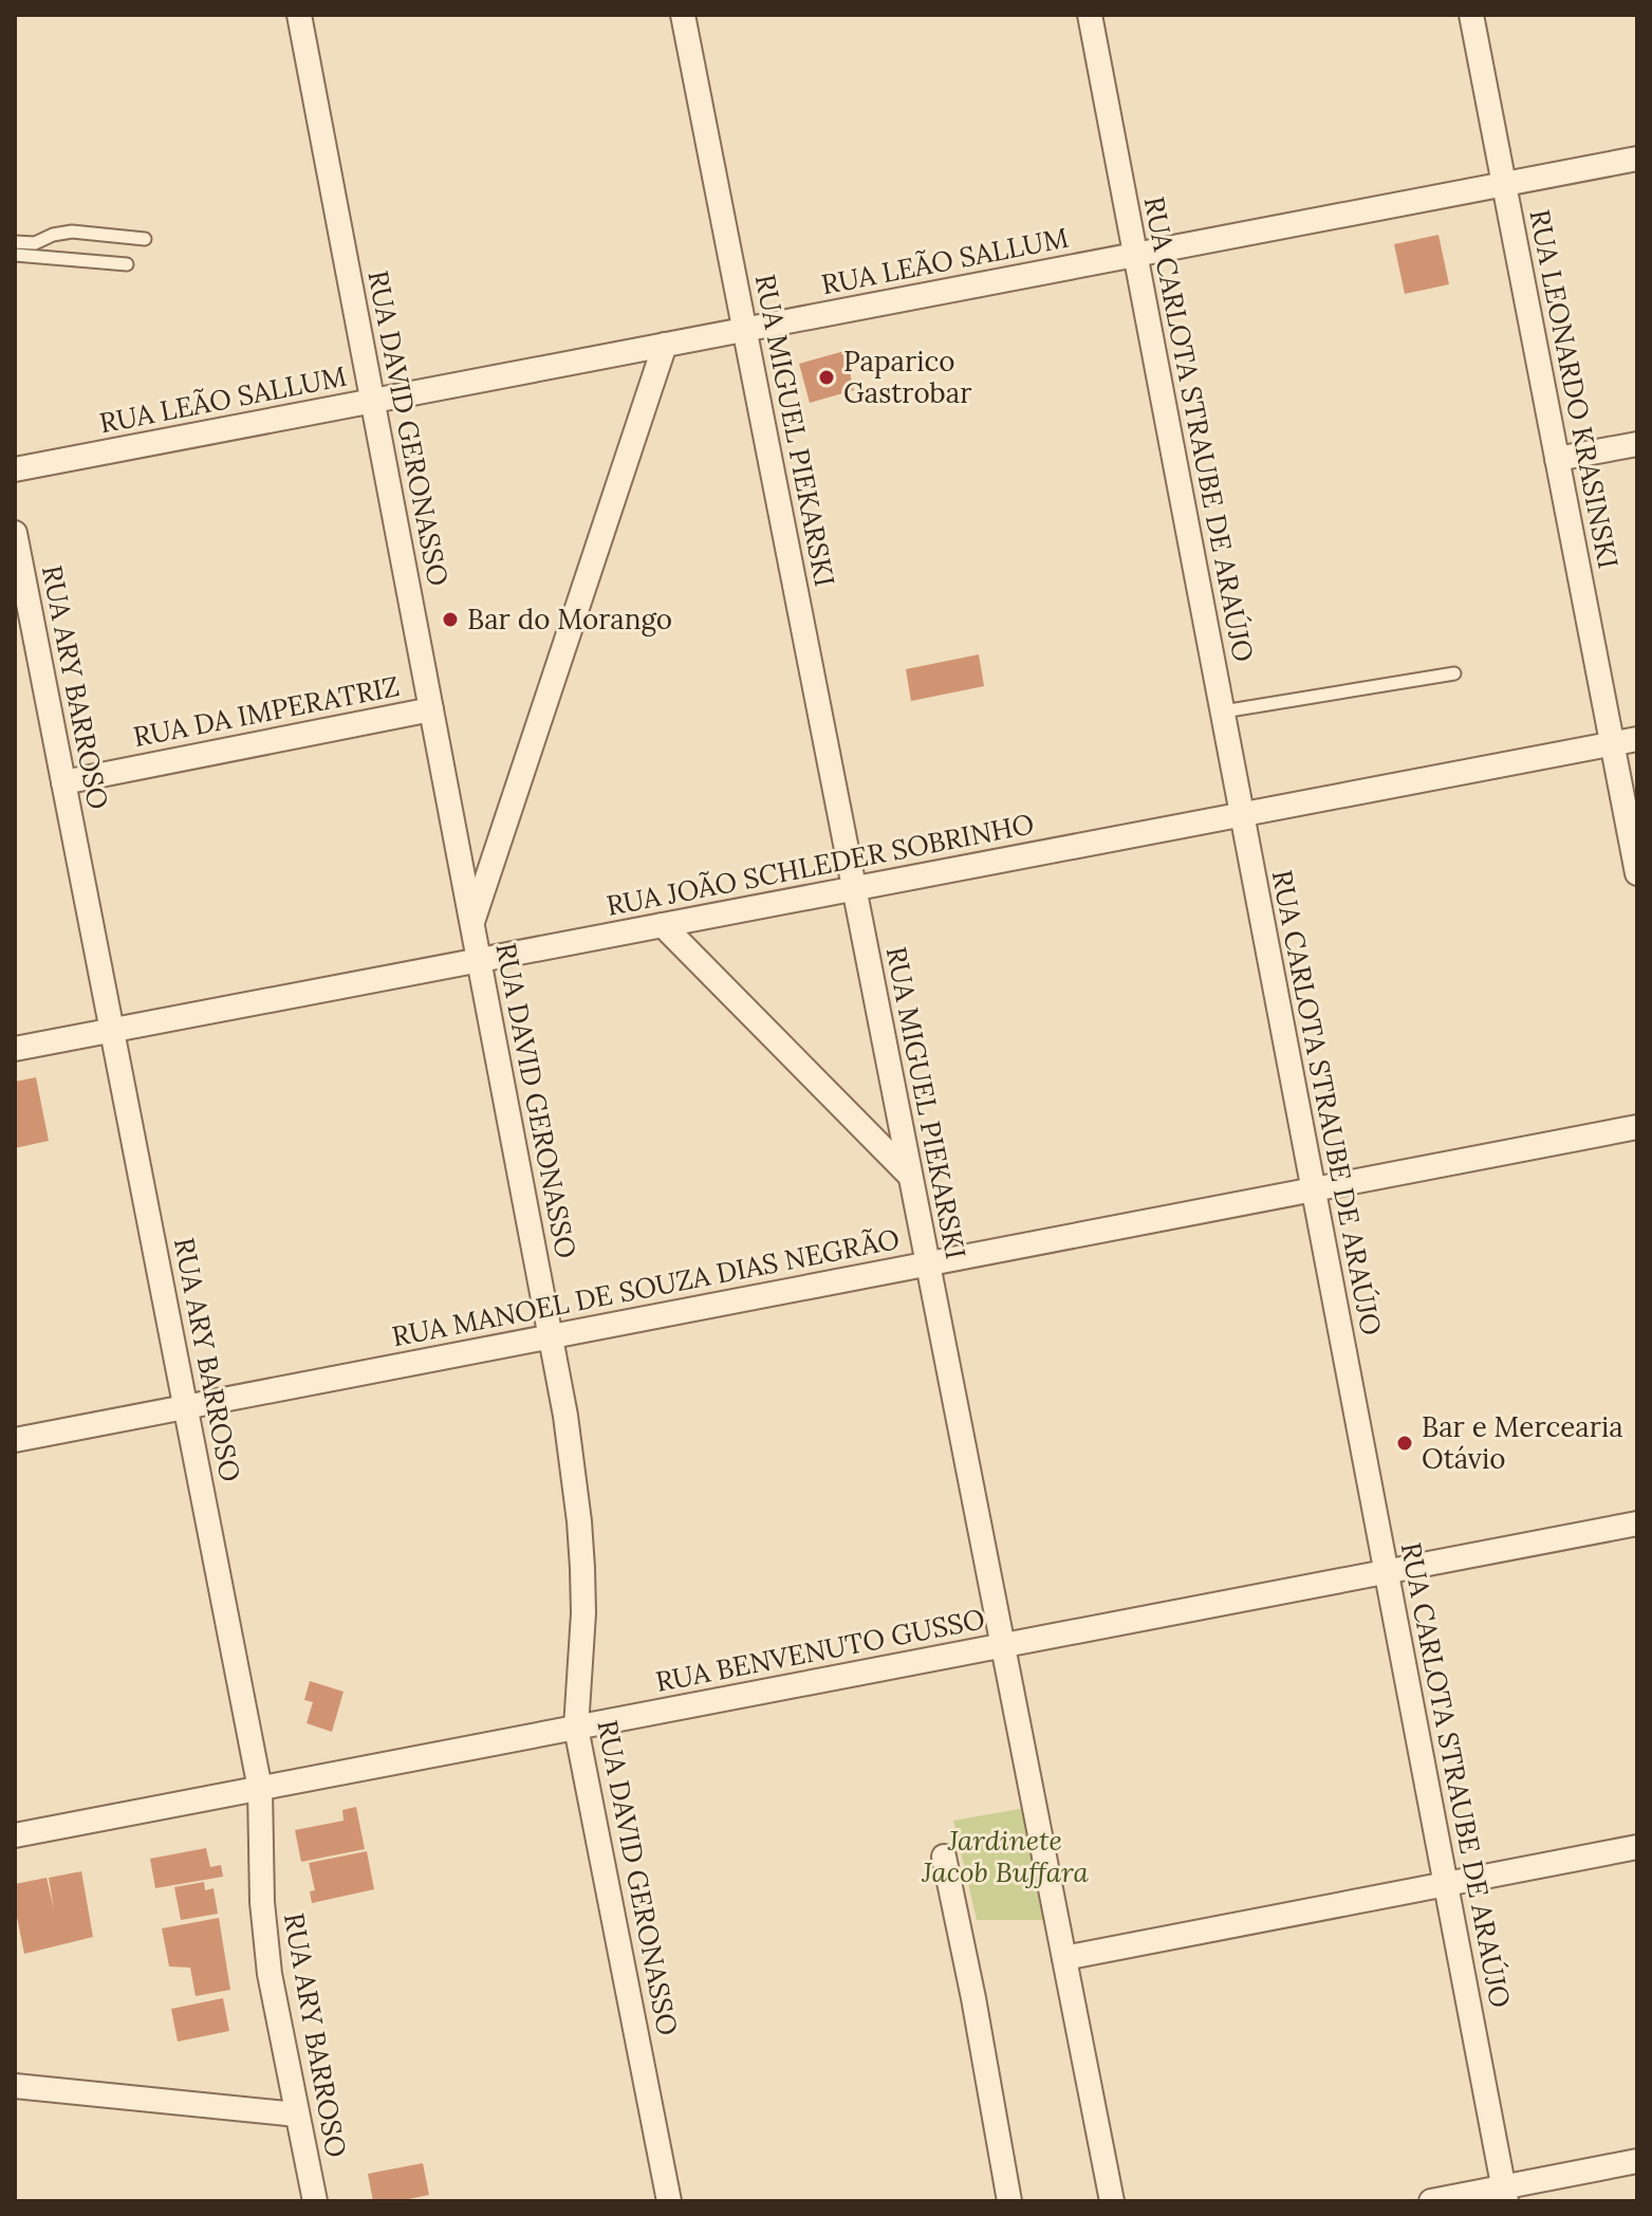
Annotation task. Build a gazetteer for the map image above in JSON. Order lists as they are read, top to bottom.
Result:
{
  "streets": {
    "street": [
      "RUA LEÃO SALLUM",
      "RUA LEONARDO KRASINSKI",
      "RUA DAVID GERONASSO",
      "RUA CARLOTA STRAUBE DE ARAÚJO",
      "RUA MIGUEL PIEKARSKI",
      "RUA ARY BARROSO",
      "RUA DA IMPERATRIZ",
      "RUA JOÃO SCHLEDER SOBRINHO",
      "RUA MANOEL DE SOUZA DIAS NEGRÃO",
      "RUA BENVENUTO GUSSO"
    ]
  },
  "crossings": [
    ["RUA LEÃO SALLUM", "RUA LEONARDO KRASINSKI"],
    ["RUA LEÃO SALLUM", "RUA DAVID GERONASSO"],
    ["RUA LEÃO SALLUM", "RUA CARLOTA STRAUBE DE ARAÚJO"],
    ["RUA LEÃO SALLUM", "RUA MIGUEL PIEKARSKI"],
    ["RUA LEONARDO KRASINSKI", "RUA JOÃO SCHLEDER SOBRINHO"],
    ["RUA DAVID GERONASSO", "RUA DA IMPERATRIZ"],
    ["RUA DAVID GERONASSO", "RUA JOÃO SCHLEDER SOBRINHO"],
    ["RUA DAVID GERONASSO", "RUA MANOEL DE SOUZA DIAS NEGRÃO"],
    ["RUA DAVID GERONASSO", "RUA BENVENUTO GUSSO"],
    ["RUA CARLOTA STRAUBE DE ARAÚJO", "RUA JOÃO SCHLEDER SOBRINHO"],
    ["RUA CARLOTA STRAUBE DE ARAÚJO", "RUA MANOEL DE SOUZA DIAS NEGRÃO"],
    ["RUA CARLOTA STRAUBE DE ARAÚJO", "RUA BENVENUTO GUSSO"],
    ["RUA MIGUEL PIEKARSKI", "RUA JOÃO SCHLEDER SOBRINHO"],
    ["RUA MIGUEL PIEKARSKI", "RUA MANOEL DE SOUZA DIAS NEGRÃO"],
    ["RUA MIGUEL PIEKARSKI", "RUA BENVENUTO GUSSO"],
    ["RUA ARY BARROSO", "RUA DA IMPERATRIZ"],
    ["RUA ARY BARROSO", "RUA JOÃO SCHLEDER SOBRINHO"],
    ["RUA ARY BARROSO", "RUA MANOEL DE SOUZA DIAS NEGRÃO"],
    ["RUA ARY BARROSO", "RUA BENVENUTO GUSSO"]
  ],
  "parks": ["Jardinete Jacob Buffara"],
  "places": ["Paparico Gastrobar", "Bar do Morango", "Bar e Mercearia Otávio"]
}
